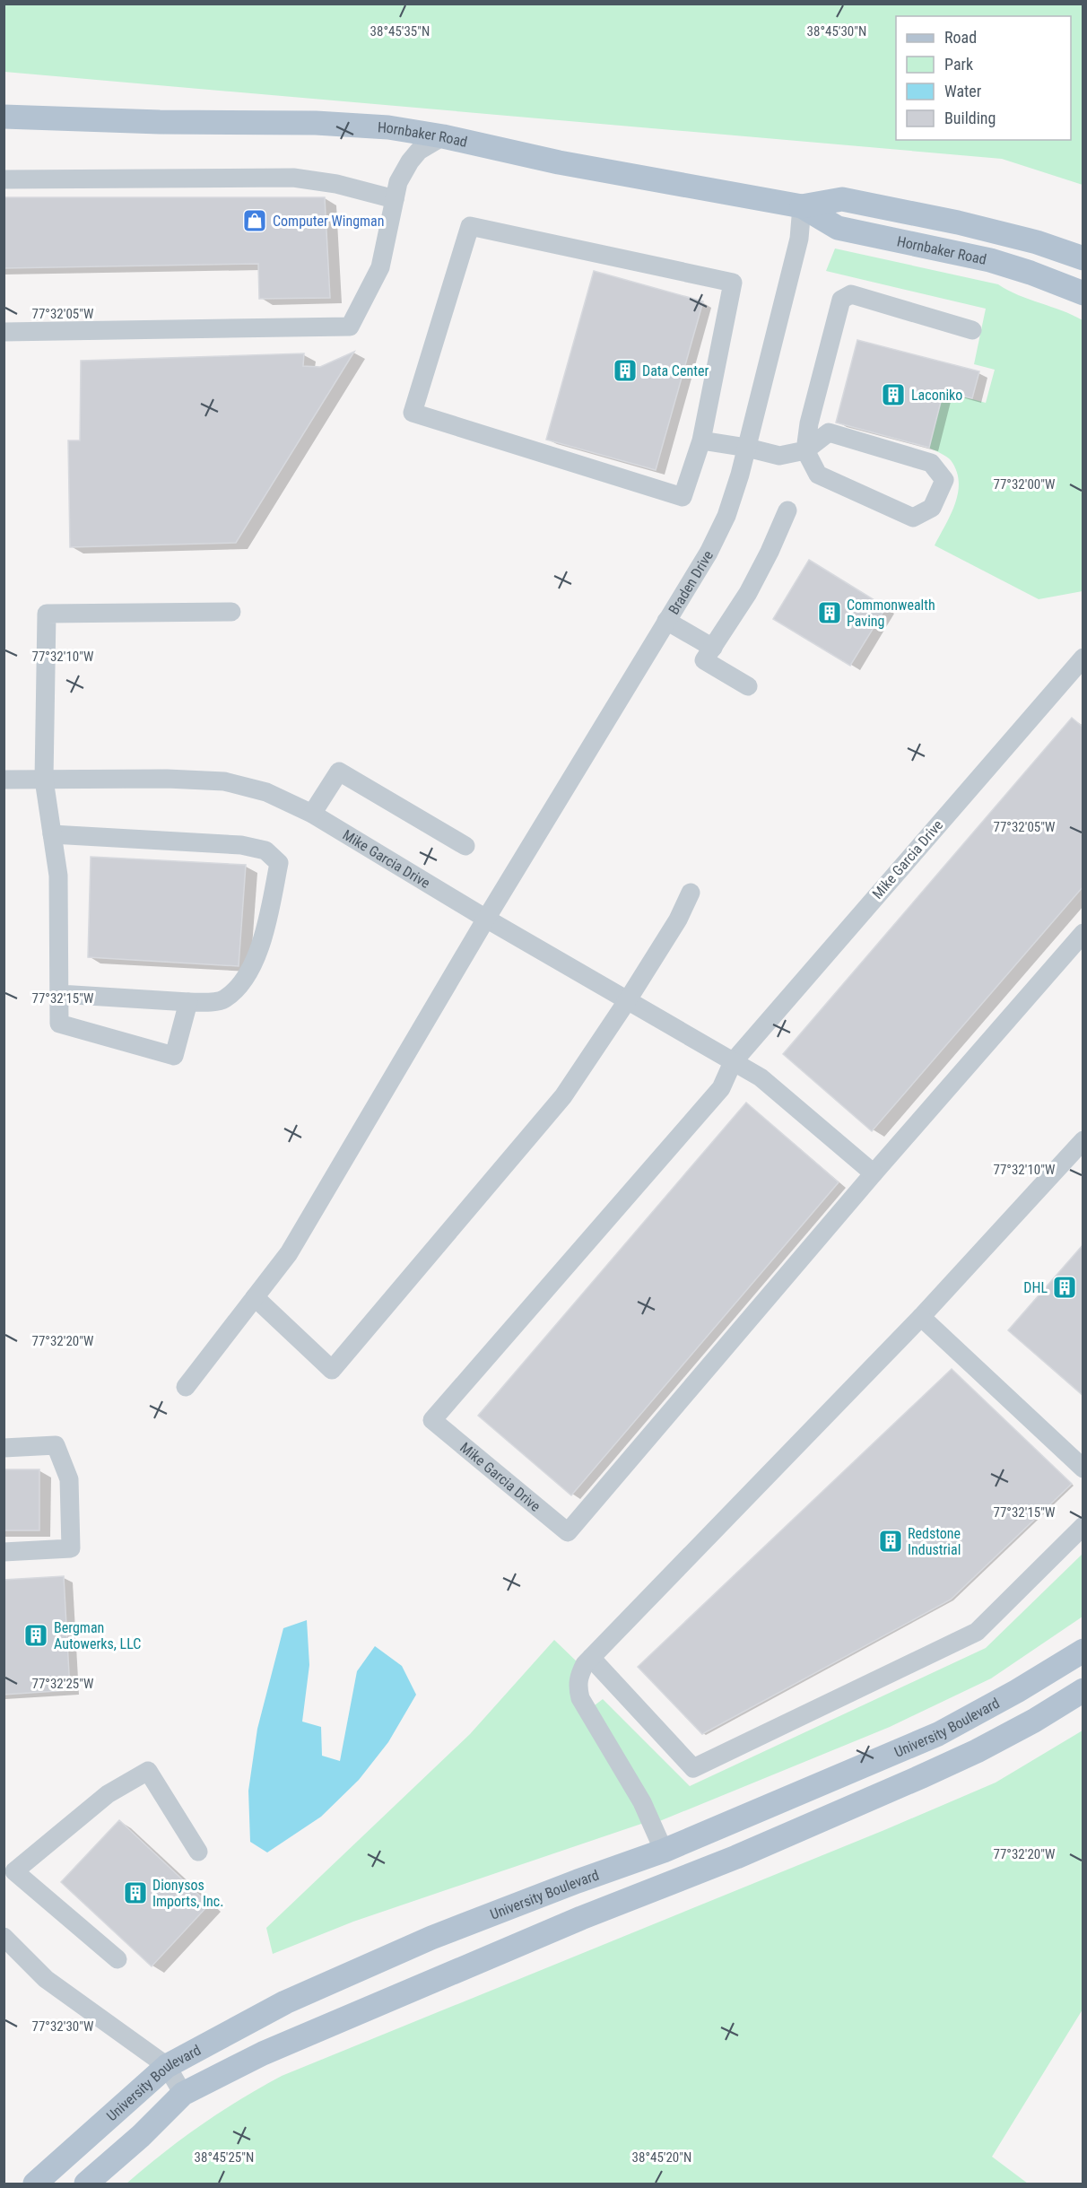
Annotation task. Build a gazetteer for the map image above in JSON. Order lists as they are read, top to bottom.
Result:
{
  "streets": {
    "main road": ["Hornbaker Road", "University Boulevard"],
    "street": ["Braden Drive", "Mike Garcia Drive"]
  },
  "crossings": [
    ["Hornbaker Road", "Braden Drive"],
    ["Braden Drive", "Mike Garcia Drive"]
  ],
  "places": {
    "shop": ["Computer Wingman"],
    "building": [
      "Data Center",
      "Laconiko",
      "Commonwealth Paving",
      "DHL",
      "Redstone Industrial",
      "Bergman Autowerks, LLC",
      "Dionysos Imports, Inc."
    ]
  },
  "legend": [
    "Road",
    "Park",
    "Water",
    "Building"
  ],
  "coordinates": [
    "38°45'35\"N",
    "38°45'30\"N",
    "77°32'05\"W",
    "77°32'00\"W",
    "77°32'10\"W",
    "77°32'15\"W",
    "77°32'20\"W",
    "77°32'25\"W",
    "77°32'30\"W",
    "38°45'25\"N",
    "38°45'20\"N"
  ]
}
